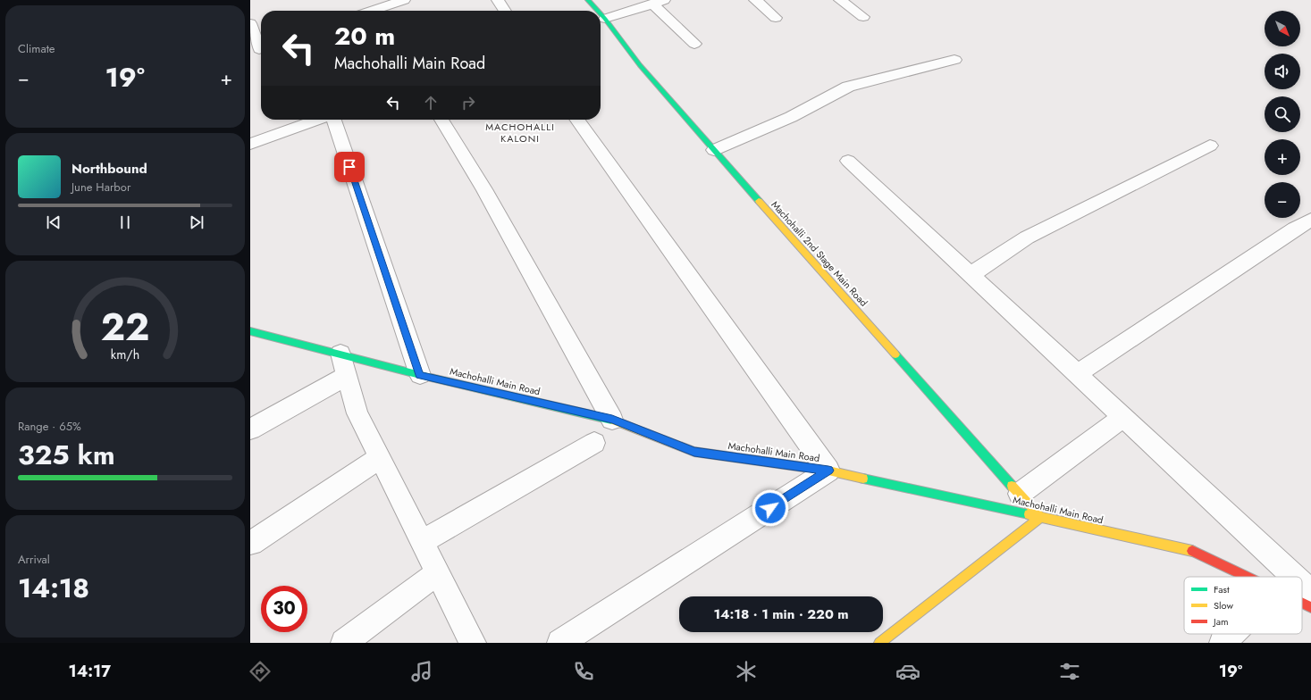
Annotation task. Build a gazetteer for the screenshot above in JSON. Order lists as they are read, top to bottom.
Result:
{
  "streets": {
    "street": ["Machohalli 2nd Stage Main Road", "Machohalli Main Road"]
  },
  "crossings": [
    ["Machohalli 2nd Stage Main Road", "Machohalli Main Road"]
  ],
  "districts": ["MACHOHALLI KALONI"],
  "legend": ["Fast", "Slow", "Jam"],
  "north": "bottom right",
  "page": {
    "tile": [
      "Climate",
      ["Range · 65%", "325 km"],
      ["Arrival", "14:18"]
    ],
    "map_buttons": ["+", "−"],
    "turn": ["20 m", "Machohalli Main Road"],
    "heat": ["−", "19°", "+"],
    "song": ["Northbound", "June Harbor"],
    "limit": "30",
    "trip": "14:18 · 1 min · 220 m",
    "tabs": ["14:17", "19°"],
    "gauge": ["22", "km/h"]
  }
}
